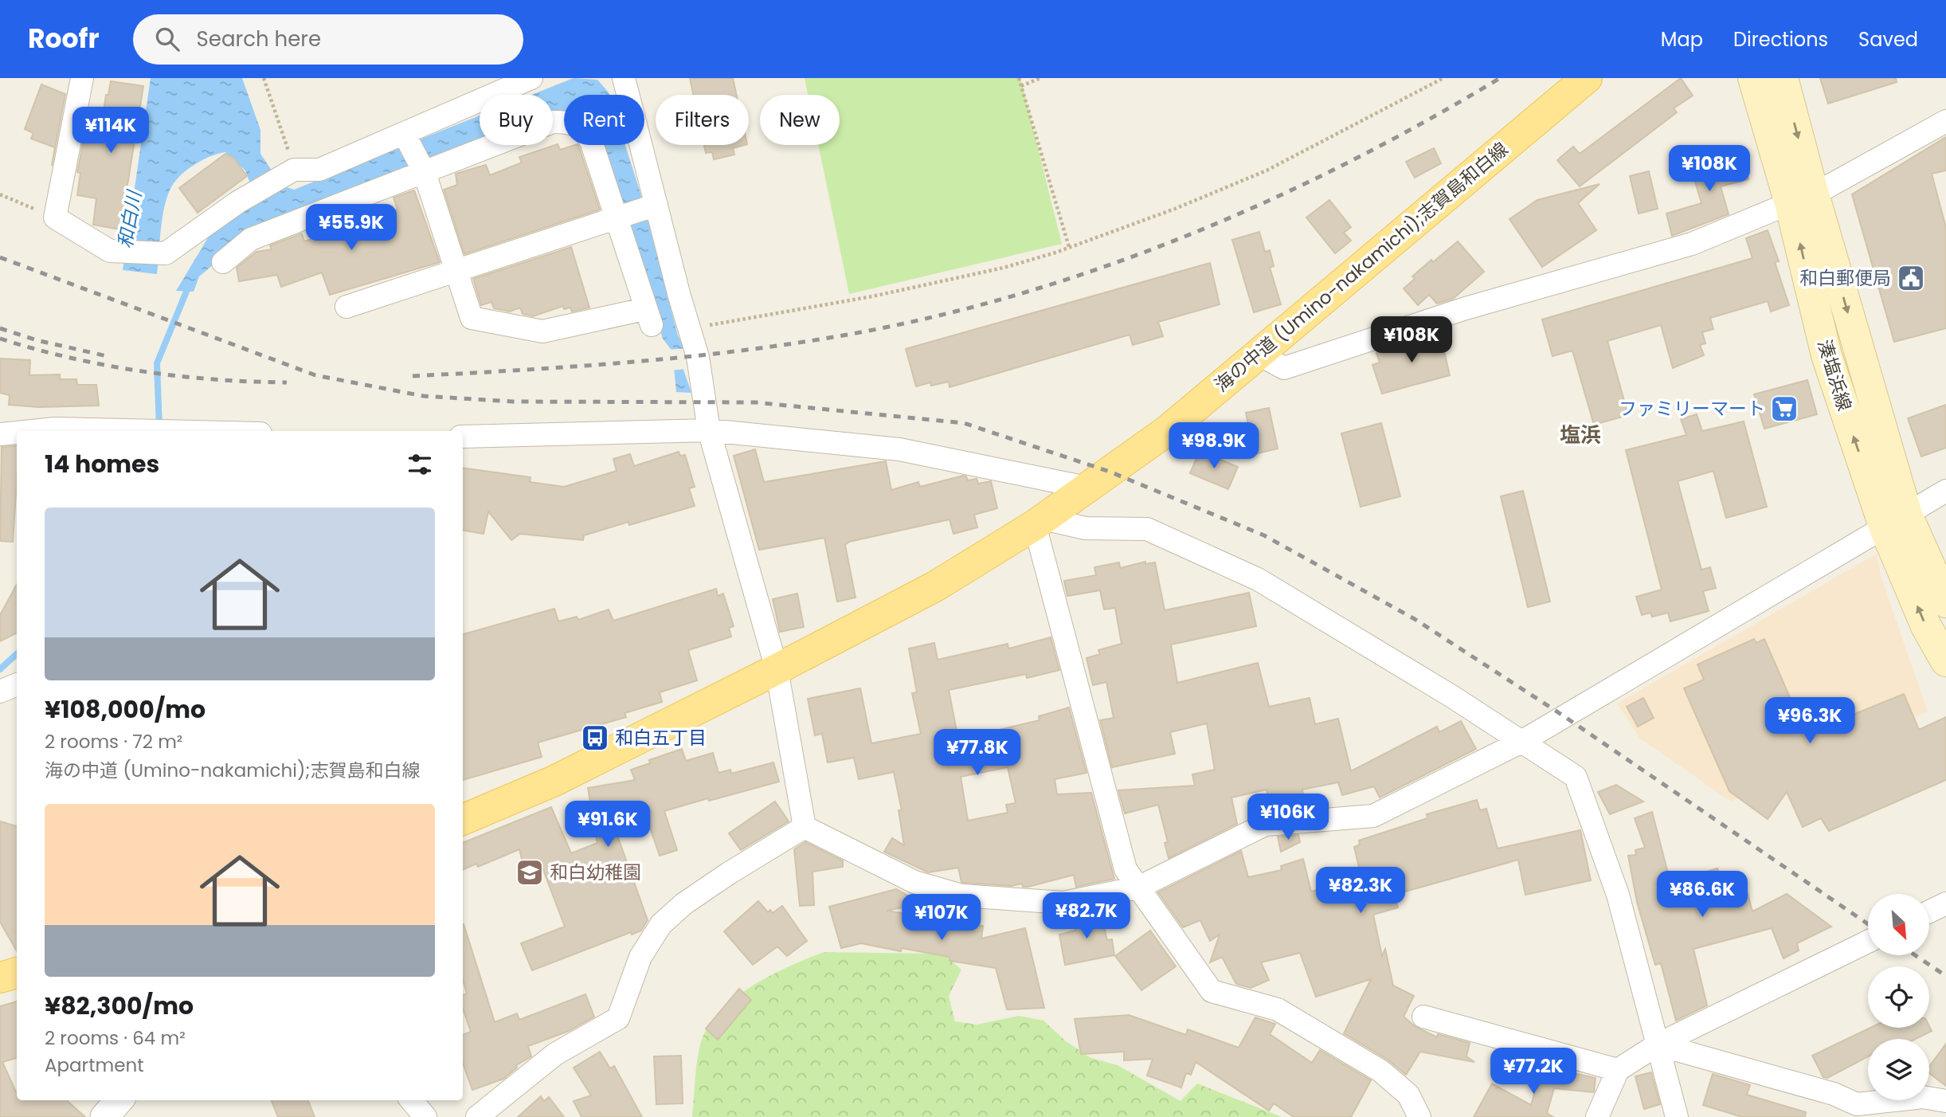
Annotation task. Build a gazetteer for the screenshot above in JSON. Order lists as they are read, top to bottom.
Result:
{
  "streets": {
    "main road": ["海の中道 (Umino-nakamichi);志賀島和白線", "湊塩浜線"]
  },
  "districts": ["塩浜"],
  "water": ["和白川"],
  "places": {
    "public building": ["和白郵便局"],
    "supermarket": ["ファミリーマート"],
    "bus stop": ["和白五丁目"],
    "school or university": ["和白幼稚園"]
  },
  "north": "bottom right",
  "page": {
    "header": "Roofr",
    "search": "Search here",
    "nav": ["Map", "Directions", "Saved"],
    "chip": [
      "Buy",
      "Rent",
      "Filters",
      "New"
    ],
    "price": [
      "¥114K",
      "¥108K",
      "¥55.9K",
      "¥108K",
      "¥98.9K",
      "¥96.3K",
      "¥77.8K",
      "¥106K",
      "¥91.6K",
      "¥82.3K",
      "¥86.6K",
      "¥82.7K",
      "¥107K",
      "¥77.2K"
    ],
    "heading": "14 homes",
    "list": [
      {
        "name": "¥108,000/mo",
        "note": "2 rooms · 72 m² · 海の中道 (Umino-nakamichi);志賀島和白線"
      },
      {
        "name": "¥82,300/mo",
        "note": "2 rooms · 64 m² · Apartment"
      }
    ]
  }
}
